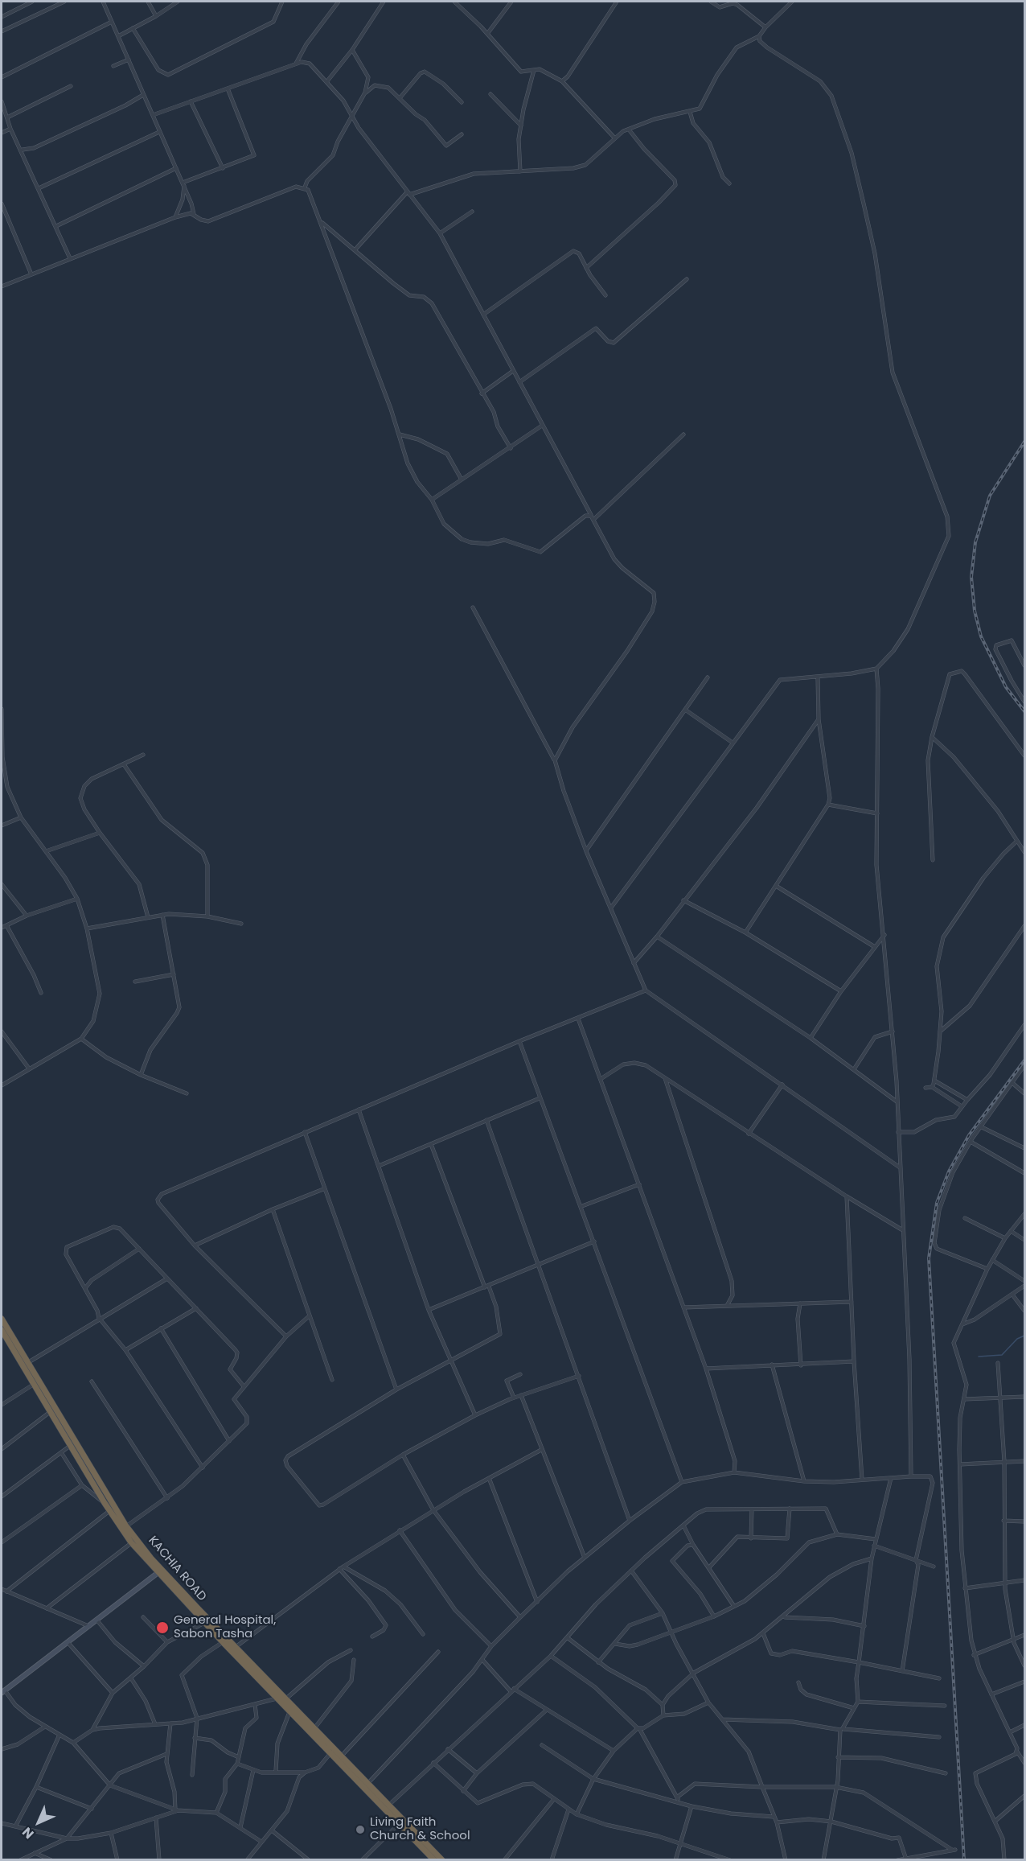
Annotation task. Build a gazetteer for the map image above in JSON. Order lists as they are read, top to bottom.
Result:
{
  "streets": {
    "highway": ["KACHIA ROAD"]
  },
  "places": ["General Hospital, Sabon Tasha", "Living Faith Church & School"],
  "north": "bottom left"
}
